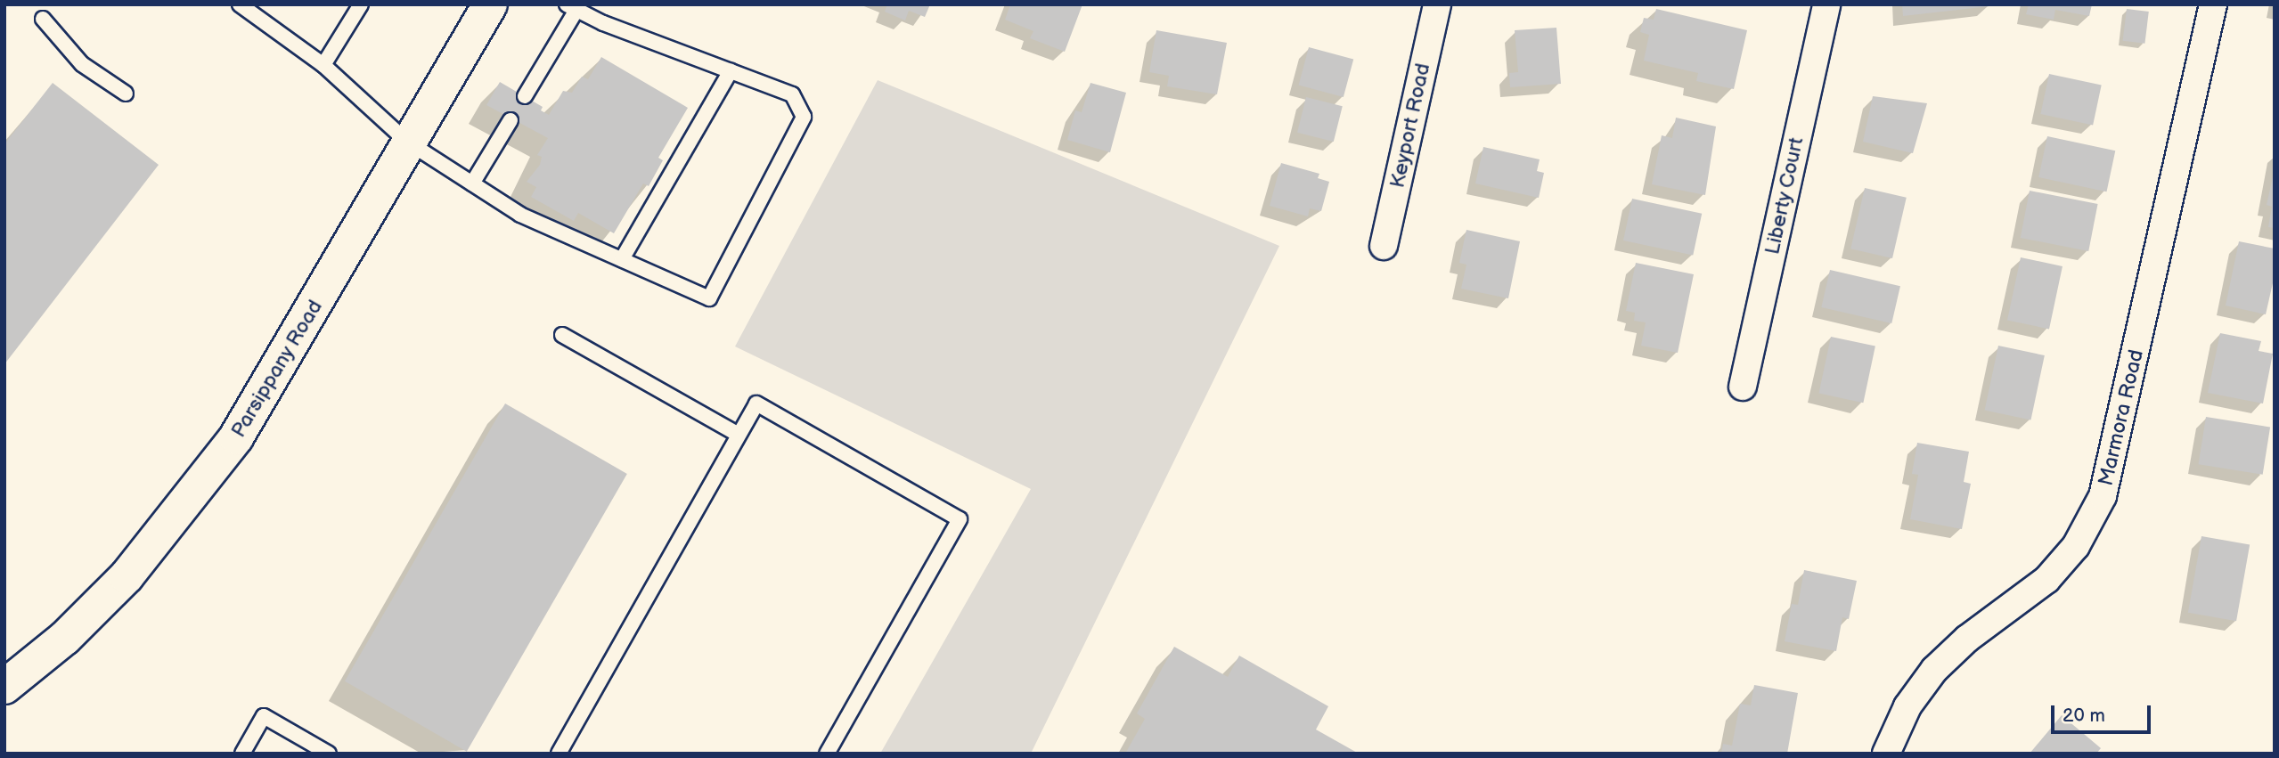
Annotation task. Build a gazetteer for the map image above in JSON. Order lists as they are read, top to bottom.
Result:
{
  "streets": {
    "main road": ["Parsippany Road"],
    "street": ["Keyport Road", "Liberty Court", "Marmora Road"]
  },
  "scale_bar": "20 m"
}
